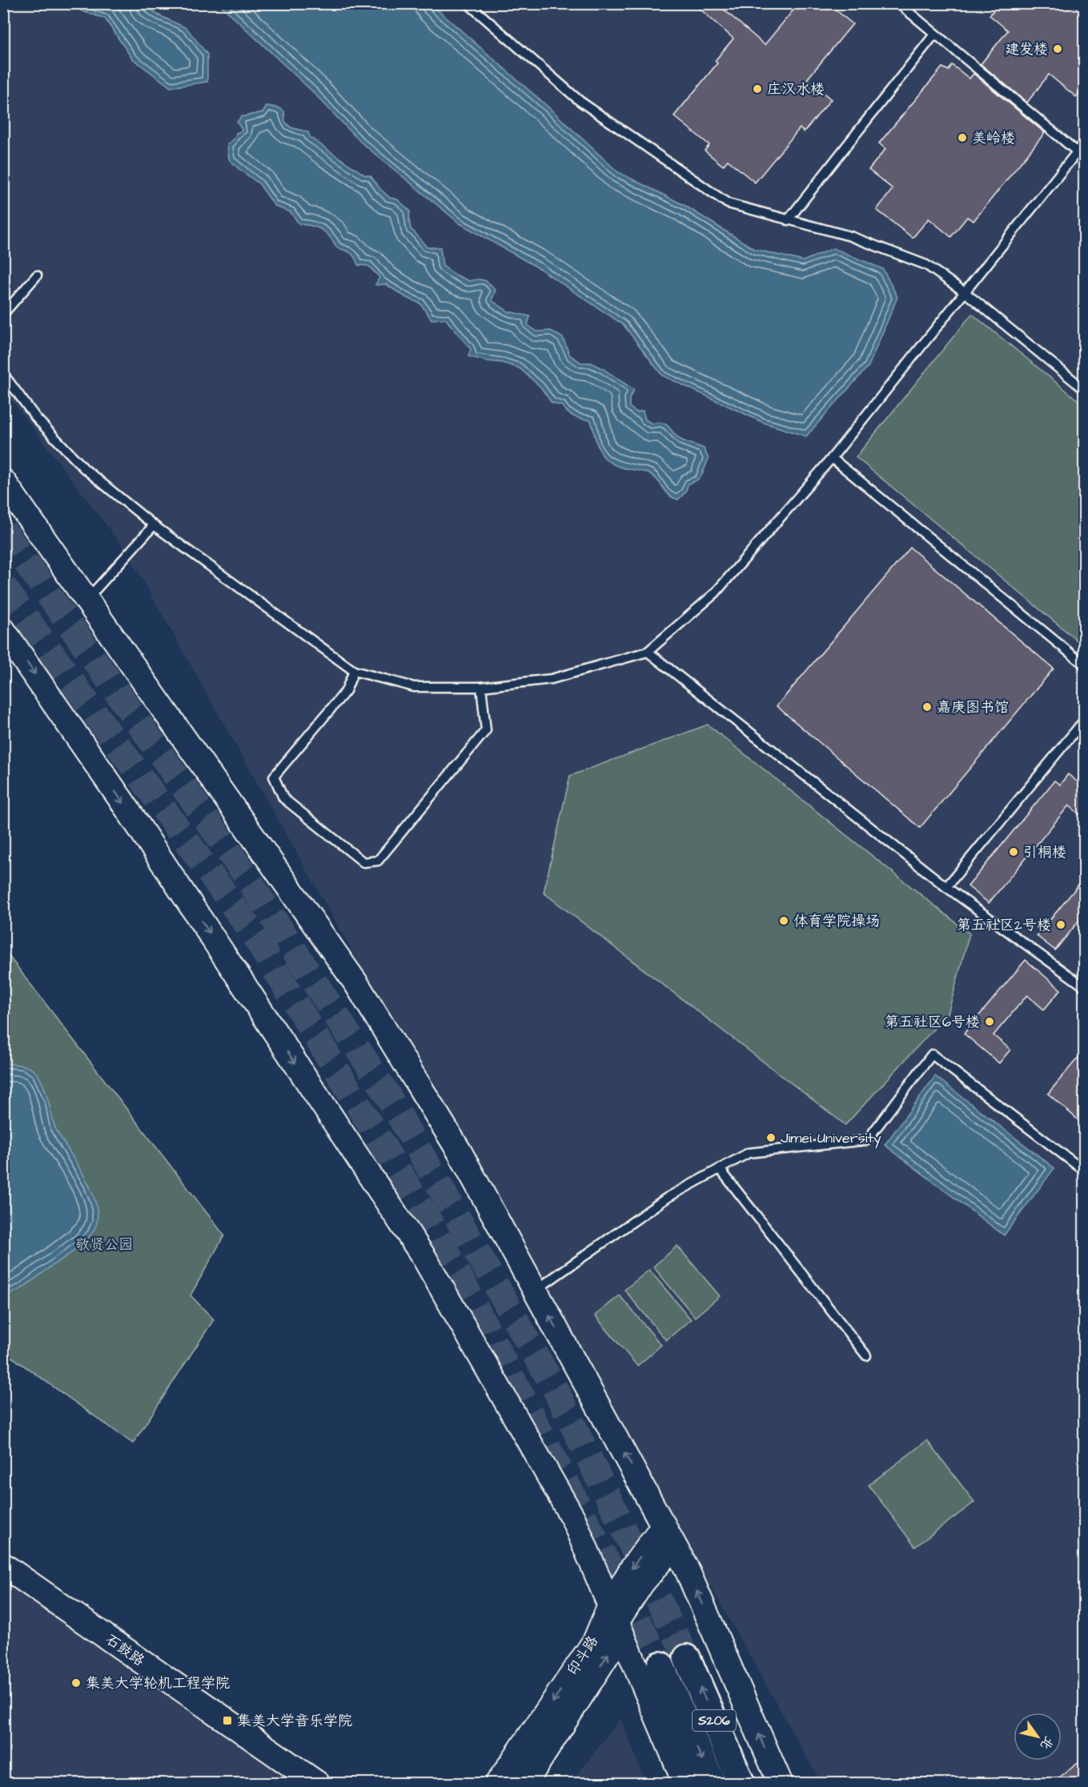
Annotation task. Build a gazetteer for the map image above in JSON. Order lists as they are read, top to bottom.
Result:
{
  "streets": {
    "highway": ["S206"],
    "main road": ["石鼓路", "印斗路"]
  },
  "parks": ["敬贤公园"],
  "places": {
    "other": [
      "建发楼",
      "庄汉水楼",
      "美岭楼",
      "嘉庚图书馆",
      "引桐楼",
      "体育学院操场",
      "第五社区2号楼",
      "第五社区6号楼",
      "Jimei University",
      "集美大学轮机工程学院"
    ],
    "transit": ["集美大学音乐学院"]
  },
  "north": "bottom right"
}
